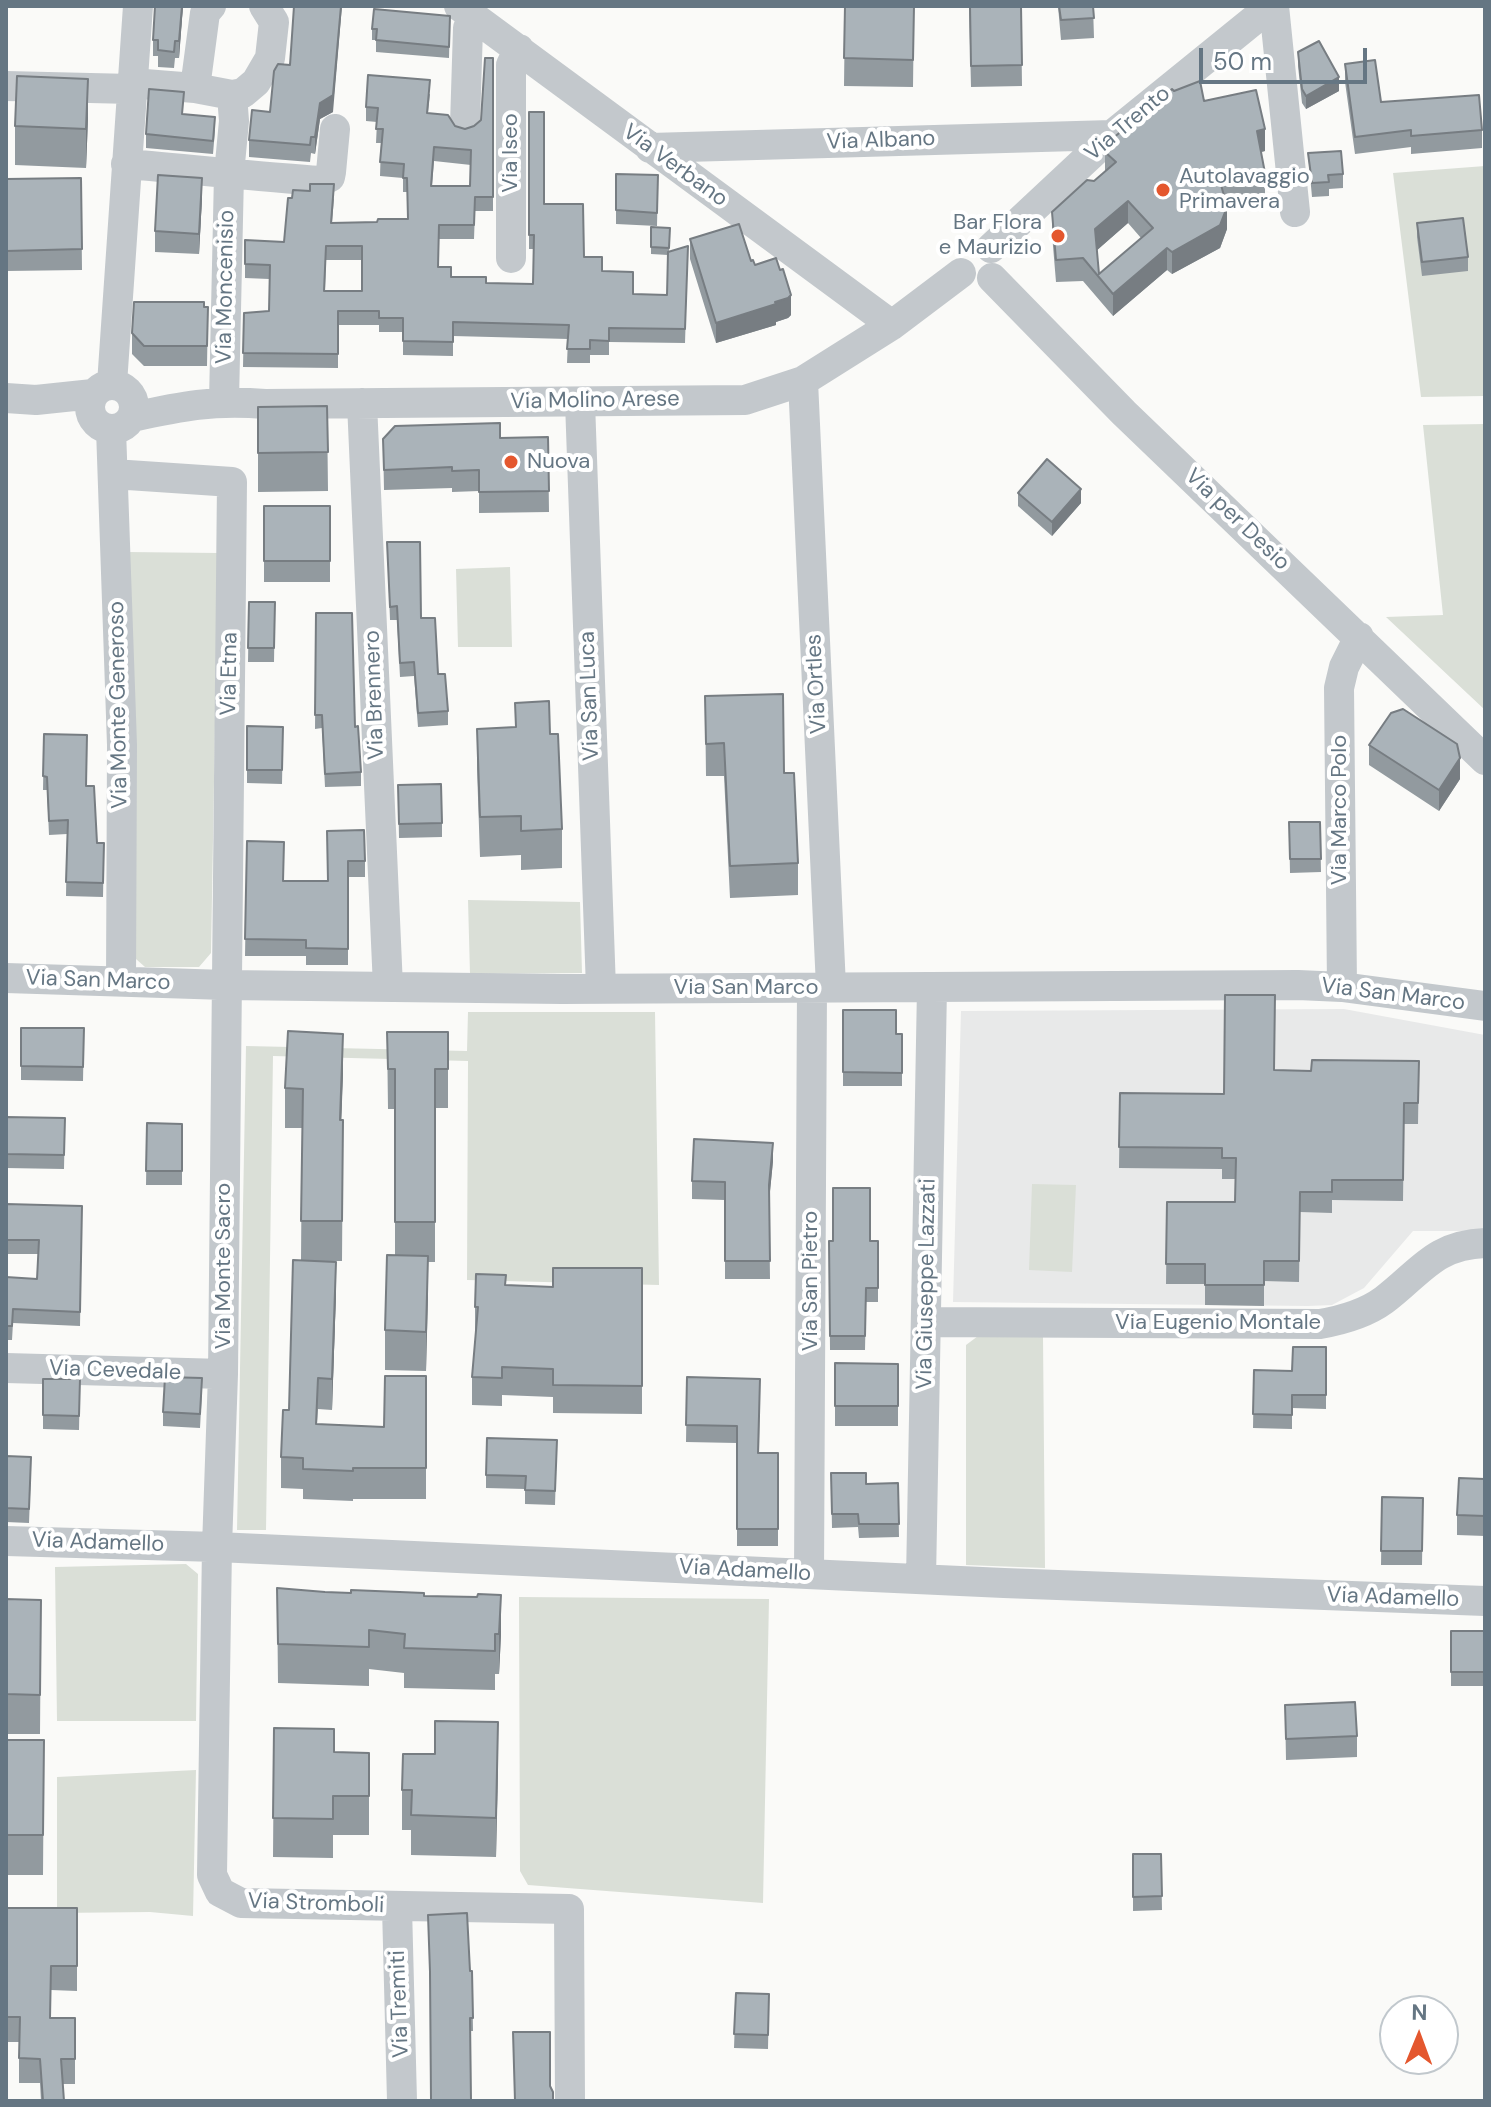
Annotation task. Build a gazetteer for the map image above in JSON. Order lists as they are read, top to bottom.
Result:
{
  "streets": {
    "street": [
      "Via Trento",
      "Via Albano",
      "Via Iseo",
      "Via Verbano",
      "Via Moncenisio",
      "Via Molino Arese",
      "Via per Desio",
      "Via Etna",
      "Via Ortles",
      "Via Brennero",
      "Via San Luca",
      "Via Monte Generoso",
      "Via Marco Polo",
      "Via San Marco",
      "Via Monte Sacro",
      "Via San Pietro",
      "Via Giuseppe Lazzati",
      "Via Eugenio Montale",
      "Via Cevedale",
      "Via Adamello",
      "Via Stromboli",
      "Via Tremiti"
    ]
  },
  "crossings": [
    ["Via Trento", "Via Albano"],
    ["Via Trento", "Via Molino Arese"],
    ["Via Trento", "Via per Desio"],
    ["Via Albano", "Via Verbano"],
    ["Via Iseo", "Via Verbano"],
    ["Via Verbano", "Via Molino Arese"],
    ["Via Moncenisio", "Via Molino Arese"],
    ["Via Molino Arese", "Via per Desio"],
    ["Via Molino Arese", "Via Ortles"],
    ["Via Molino Arese", "Via Brennero"],
    ["Via Molino Arese", "Via San Luca"],
    ["Via Molino Arese", "Via Monte Generoso"],
    ["Via per Desio", "Via Marco Polo"],
    ["Via Etna", "Via Monte Generoso"],
    ["Via Etna", "Via San Marco"],
    ["Via Etna", "Via Monte Sacro"],
    ["Via Ortles", "Via San Marco"],
    ["Via Ortles", "Via San Pietro"],
    ["Via Brennero", "Via San Marco"],
    ["Via San Luca", "Via San Marco"],
    ["Via Monte Generoso", "Via San Marco"],
    ["Via Marco Polo", "Via San Marco"],
    ["Via San Marco", "Via Monte Sacro"],
    ["Via San Marco", "Via San Pietro"],
    ["Via San Marco", "Via Giuseppe Lazzati"],
    ["Via Monte Sacro", "Via Cevedale"],
    ["Via Monte Sacro", "Via Adamello"],
    ["Via Monte Sacro", "Via Stromboli"],
    ["Via San Pietro", "Via Adamello"],
    ["Via Giuseppe Lazzati", "Via Eugenio Montale"],
    ["Via Giuseppe Lazzati", "Via Adamello"],
    ["Via Adamello", "Via Stromboli"],
    ["Via Stromboli", "Via Tremiti"]
  ],
  "places": ["Autolavaggio Primavera", "Bar Flora e Maurizio", "Nuova"],
  "scale_bar": "50 m",
  "north": "top"
}
